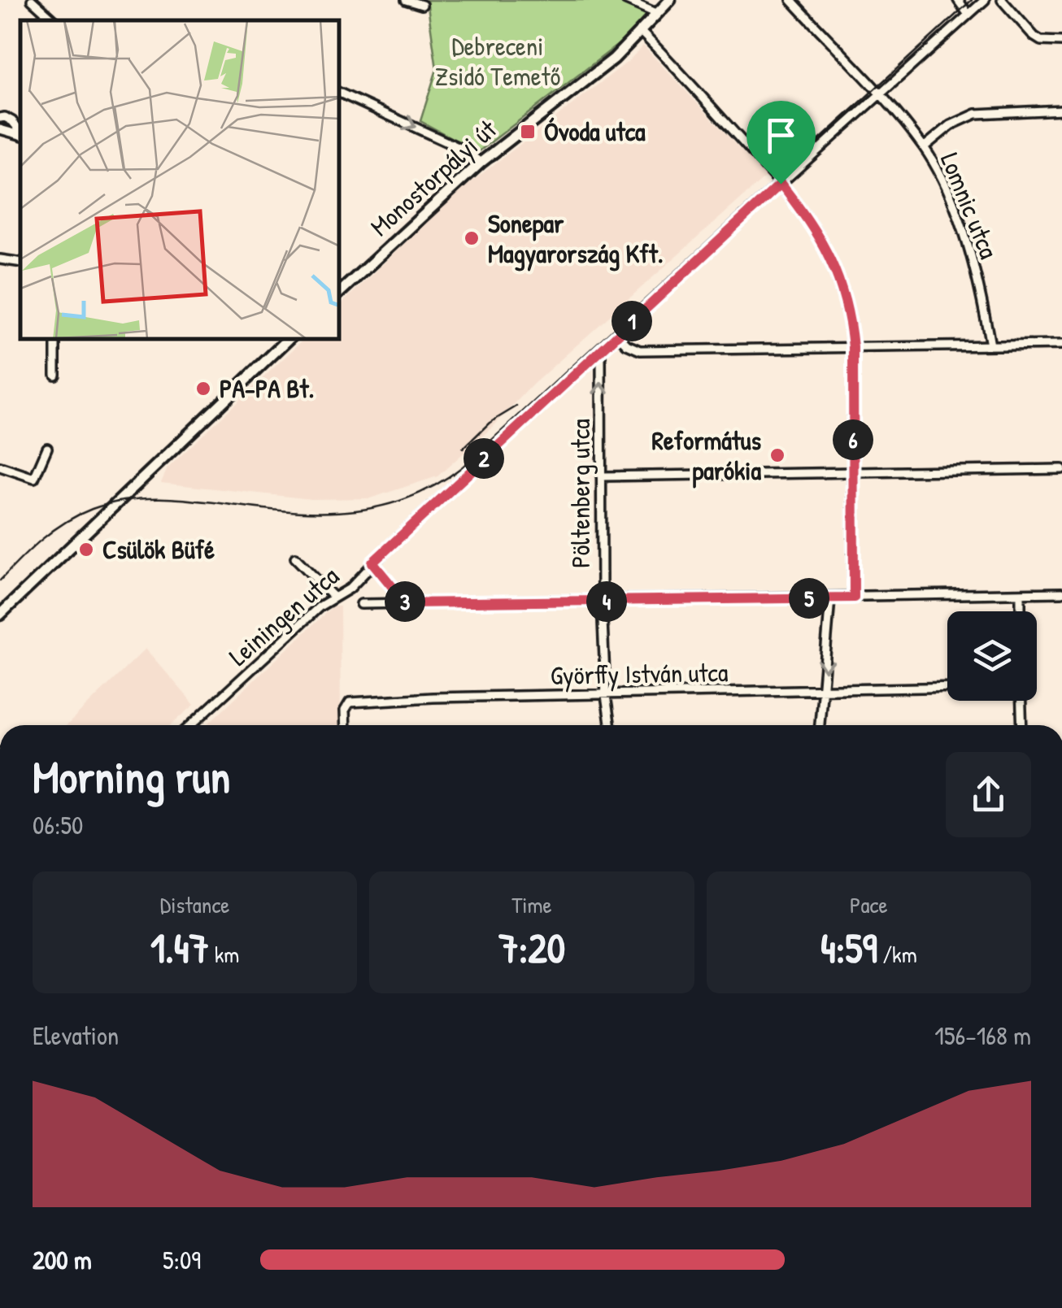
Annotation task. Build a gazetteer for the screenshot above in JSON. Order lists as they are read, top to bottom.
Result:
{
  "streets": {
    "street": [
      "Monostorpályi út",
      "Lomnic utca",
      "Pöltenberg utca",
      "Leiningen utca",
      "Györffy István utca"
    ]
  },
  "crossings": [
    ["Lomnic utca", "Leiningen utca"],
    ["Pöltenberg utca", "Leiningen utca"],
    ["Pöltenberg utca", "Györffy István utca"]
  ],
  "parks": ["Debreceni Zsidó Temető"],
  "places": {
    "transit": ["Óvoda utca"],
    "other": [
      "Sonepar Magyarország Kft.",
      "PA-PA Bt.",
      "Református parókia",
      "Csülök Büfé"
    ]
  },
  "page": {
    "pins": [
      "1",
      "6",
      "2",
      "5",
      "3",
      "4"
    ],
    "heading": ["Morning run", "06:50"],
    "stats": [
      ["Distance", "1.47 km"],
      ["Time", "7:20"],
      ["Pace", "4:59 /km"]
    ],
    "chart": ["Elevation", "156–168 m"],
    "list": [
      {
        "name": "200 m",
        "note": "5:09"
      }
    ]
  }
}
